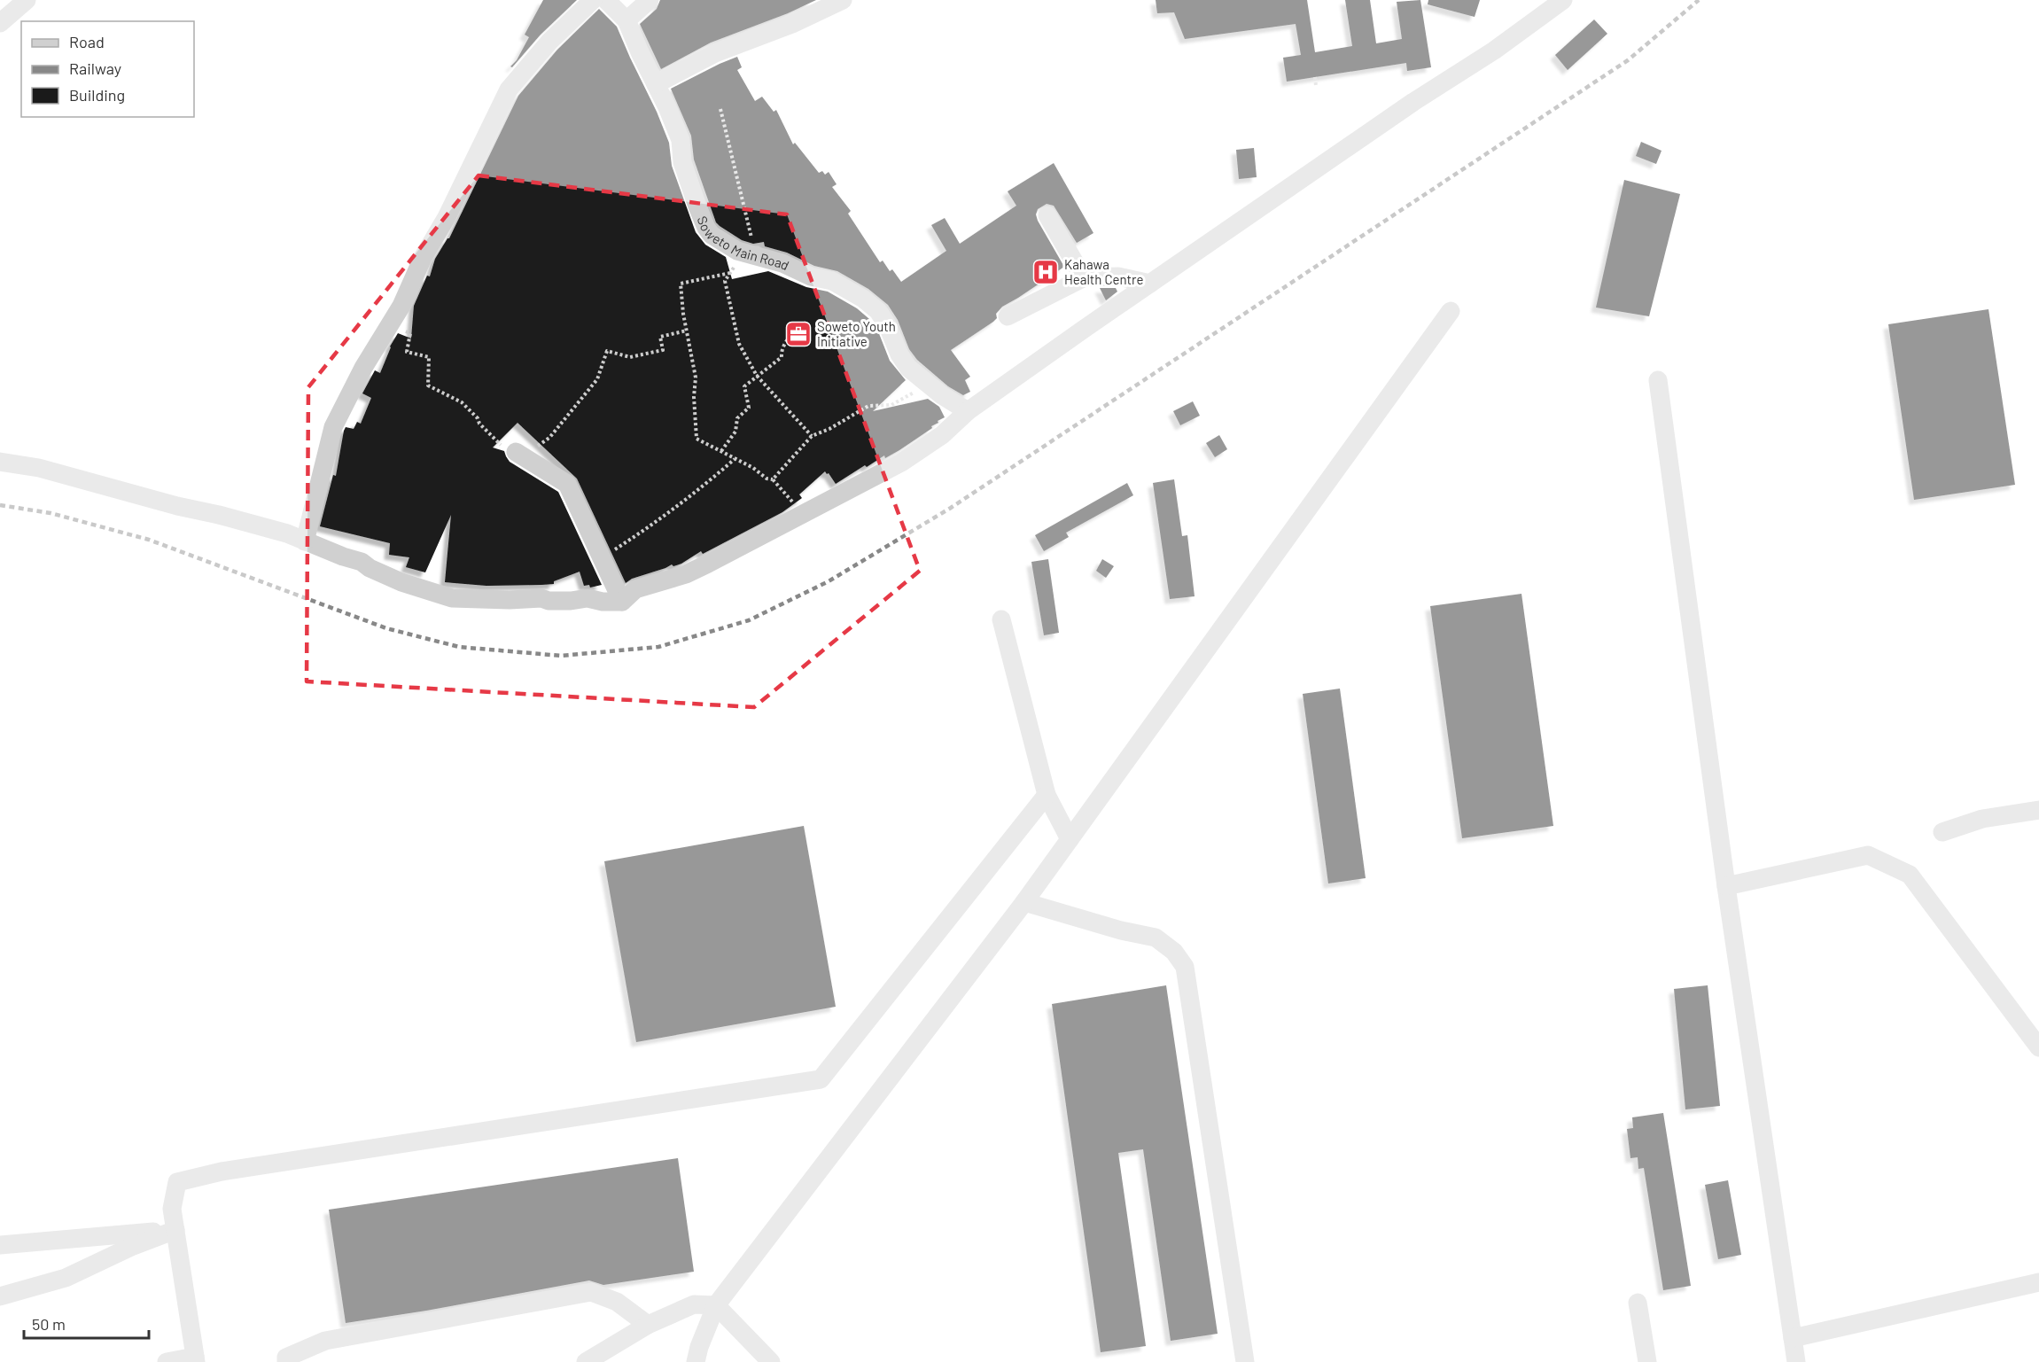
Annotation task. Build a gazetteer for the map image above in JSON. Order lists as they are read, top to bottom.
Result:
{
  "streets": {
    "street": ["Soweto Main Road"]
  },
  "places": {
    "hospital": ["Kahawa Health Centre"],
    "office": ["Soweto Youth Initiative"]
  },
  "legend": ["Road", "Railway", "Building"],
  "scale_bar": "50 m"
}
